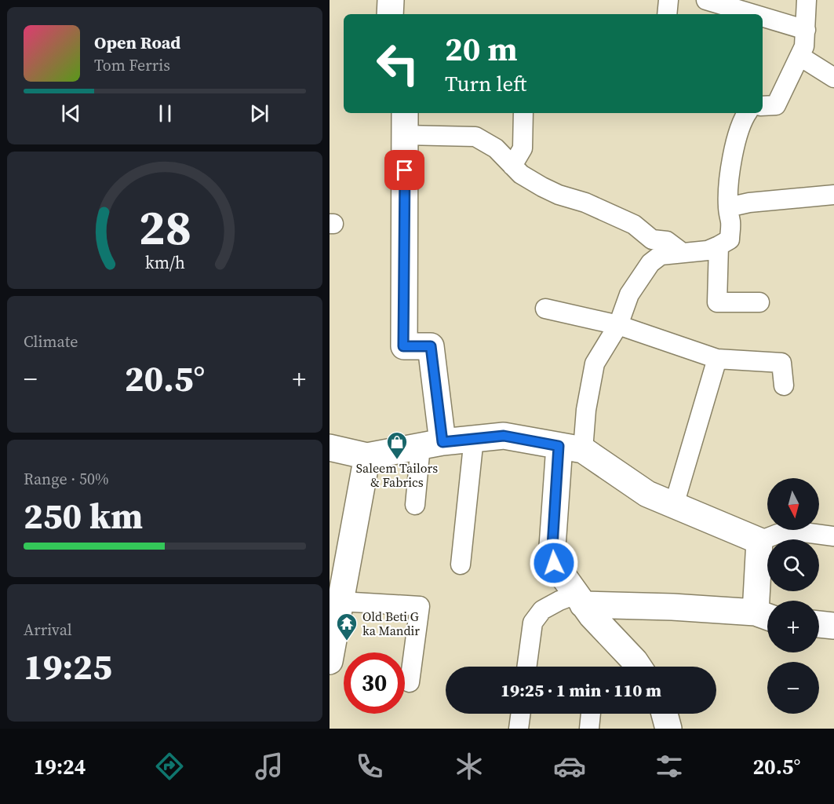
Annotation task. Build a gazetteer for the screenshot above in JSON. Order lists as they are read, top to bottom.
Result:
{
  "places": {
    "shop": ["Saleem Tailors & Fabrics"],
    "temple": ["Old Beti G ka Mandir"]
  },
  "north": "bottom",
  "page": {
    "turn": ["20 m", "Turn left"],
    "song": ["Open Road", "Tom Ferris"],
    "tile": [
      "Climate",
      ["Range · 50%", "250 km"],
      ["Arrival", "19:25"]
    ],
    "heat": ["−", "20.5°", "+"],
    "map_buttons": ["+", "−"],
    "limit": "30",
    "trip": "19:25 · 1 min · 110 m",
    "tabs": ["19:24", "20.5°"],
    "gauge": ["28", "km/h"]
  }
}
